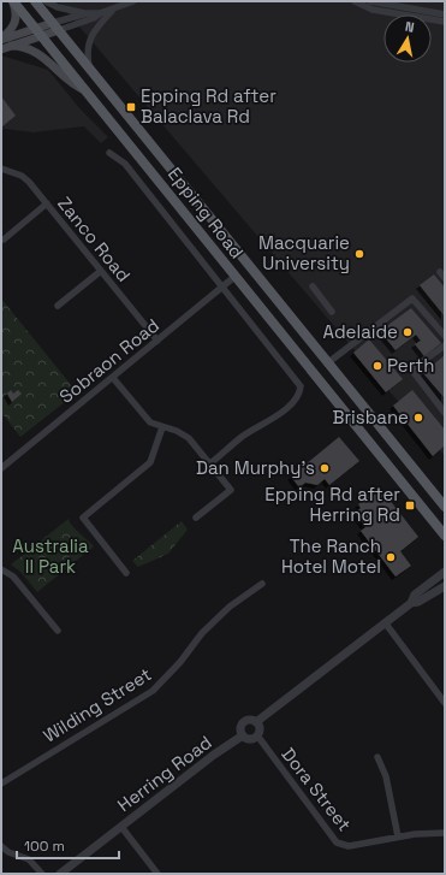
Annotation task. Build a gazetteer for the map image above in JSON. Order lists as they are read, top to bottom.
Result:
{
  "streets": {
    "main road": ["Epping Road"],
    "street": [
      "Zanco Road",
      "Sobraon Road",
      "Wilding Street",
      "Herring Road",
      "Dora Street"
    ]
  },
  "crossings": [
    ["Epping Road", "Sobraon Road"],
    ["Zanco Road", "Sobraon Road"],
    ["Herring Road", "Dora Street"]
  ],
  "parks": ["Australia II Park"],
  "places": {
    "transit": ["Epping Rd after Balaclava Rd", "Epping Rd after Herring Rd"],
    "other": [
      "Macquarie University",
      "Adelaide",
      "Perth",
      "Brisbane",
      "Dan Murphy's",
      "The Ranch Hotel Motel"
    ]
  },
  "scale_bar": "100 m",
  "north": "top"
}
